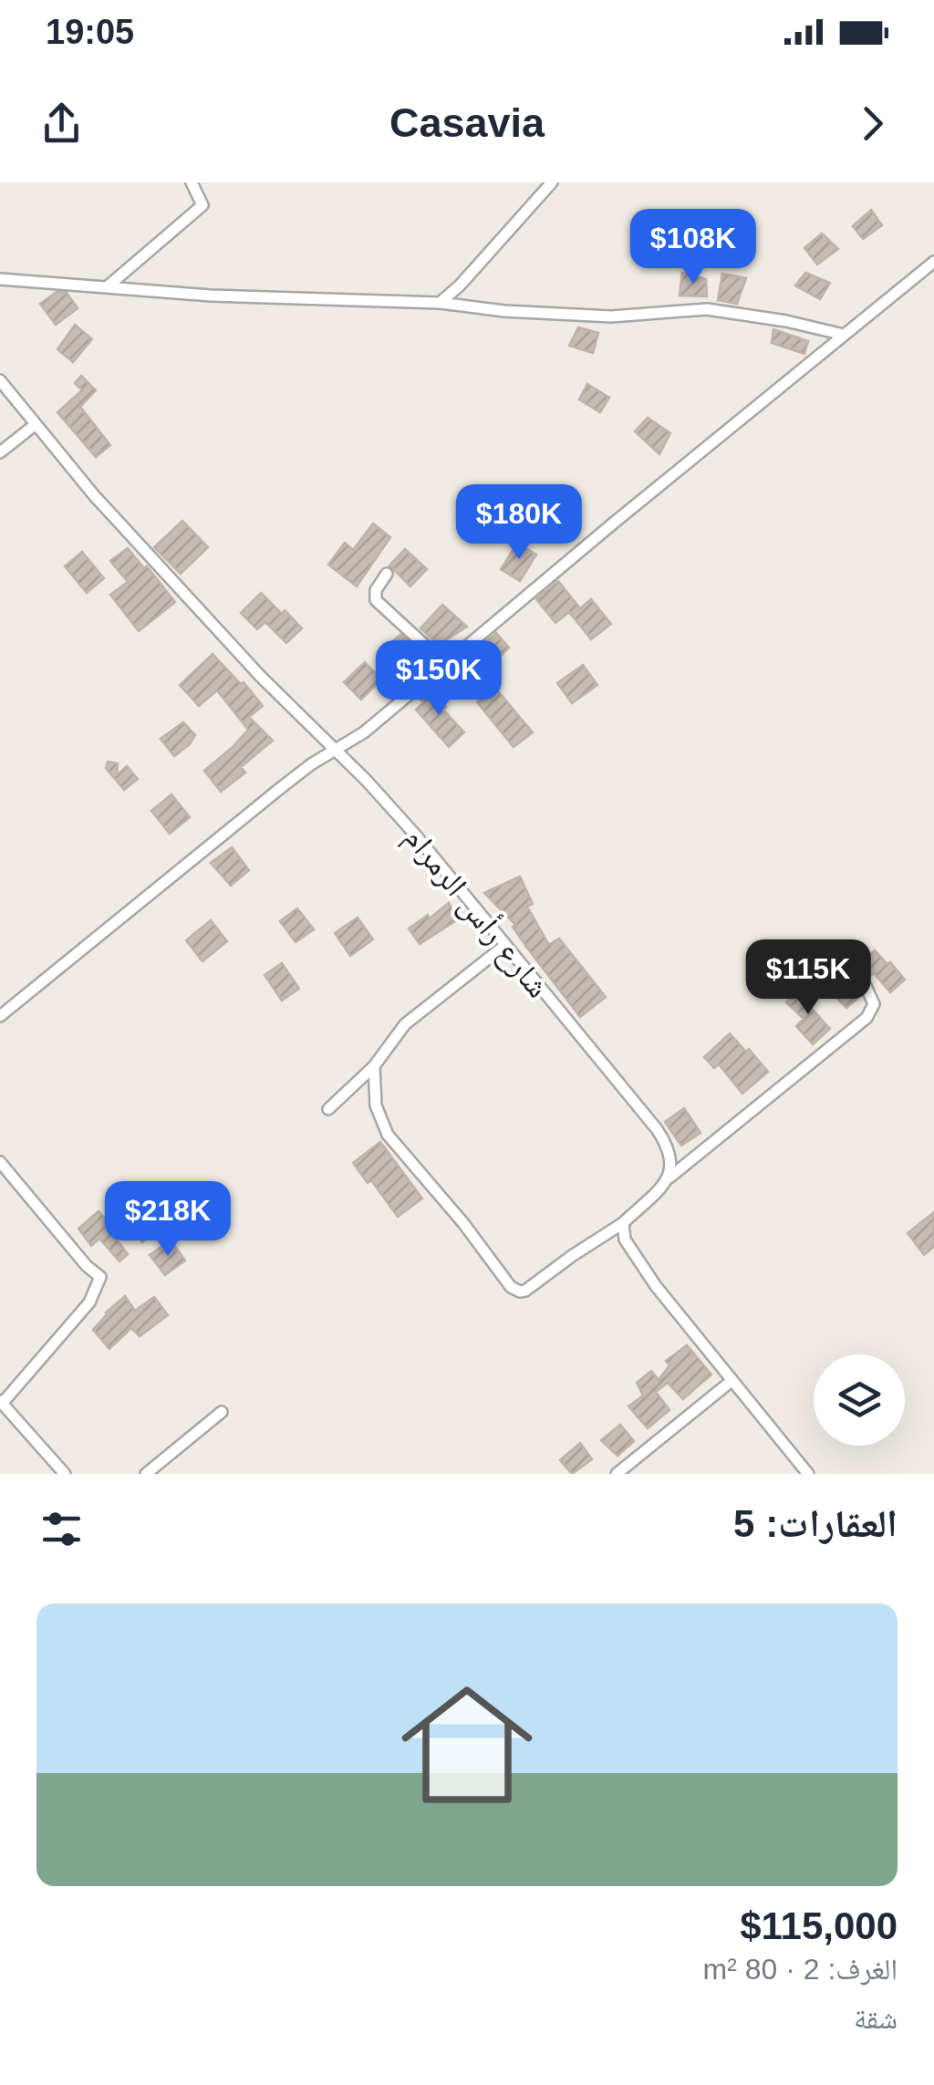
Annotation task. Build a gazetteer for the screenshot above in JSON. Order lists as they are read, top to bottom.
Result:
{
  "streets": {
    "street": ["شارع رأس الرمرام"]
  },
  "page": {
    "status": "19:05",
    "header": "Casavia",
    "price": [
      "$108K",
      "$180K",
      "$150K",
      "$115K",
      "$218K"
    ],
    "heading": "العقارات: 5",
    "list": [
      {
        "name": "$115,000",
        "note": "الغرف: 2 · 80 m² · شقة"
      }
    ]
  }
}
